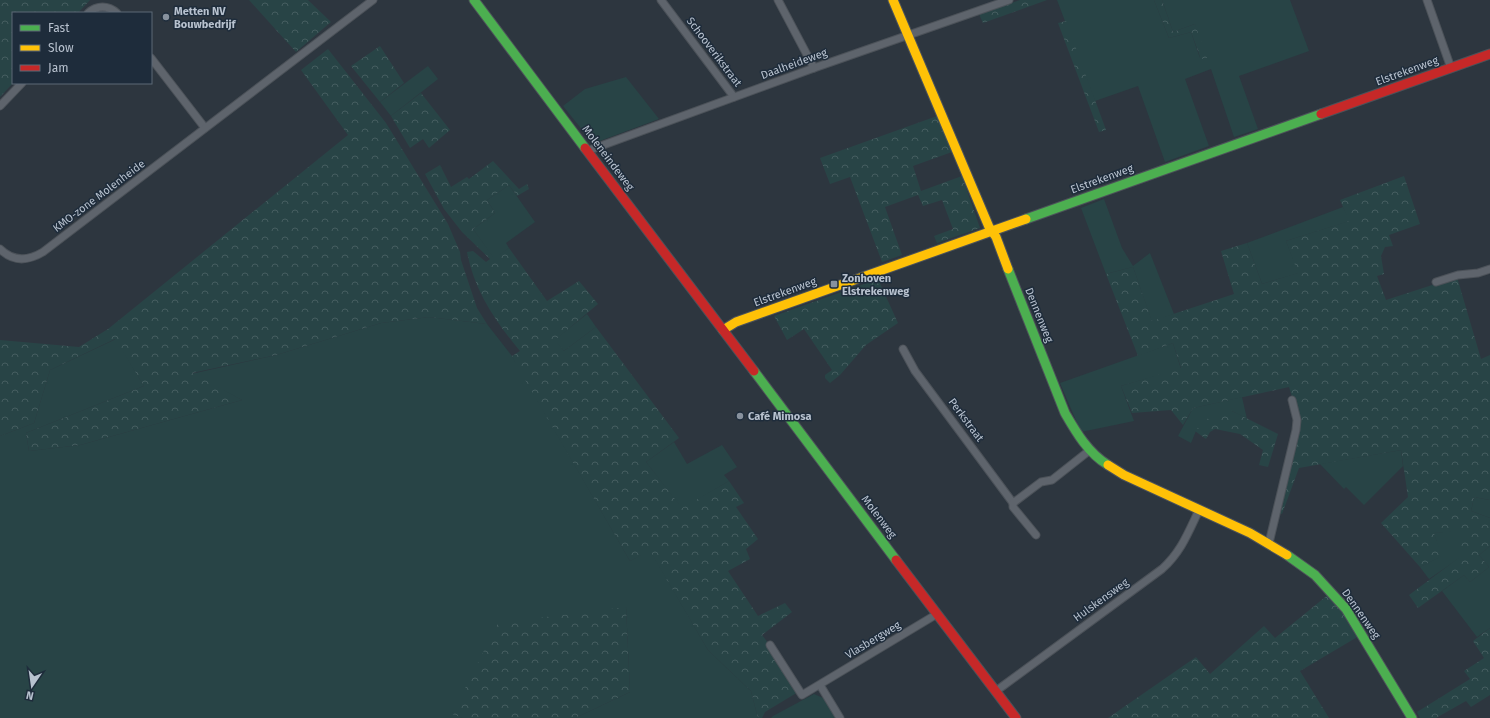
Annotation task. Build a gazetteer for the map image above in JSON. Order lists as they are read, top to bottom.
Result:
{
  "streets": {
    "street": [
      "Schooverikstraat",
      "Daalheideweg",
      "Elstrekenweg",
      "Moleneindeweg",
      "KMO-zone Molenheide",
      "Dennenweg",
      "Perkstraat",
      "Molenweg",
      "Hulskensweg",
      "Vlasbergweg"
    ]
  },
  "crossings": [
    ["Schooverikstraat", "Daalheideweg"],
    ["Daalheideweg", "Moleneindeweg"],
    ["Daalheideweg", "Dennenweg"],
    ["Elstrekenweg", "Moleneindeweg"],
    ["Elstrekenweg", "Dennenweg"],
    ["Elstrekenweg", "Molenweg"],
    ["Moleneindeweg", "Molenweg"],
    ["Dennenweg", "Hulskensweg"],
    ["Molenweg", "Hulskensweg"],
    ["Molenweg", "Vlasbergweg"]
  ],
  "places": {
    "other": ["Metten NV Bouwbedrijf", "Café Mimosa"],
    "transit": ["Zonhoven Elstrekenweg"]
  },
  "legend": ["Fast", "Slow", "Jam"],
  "north": "bottom"
}
